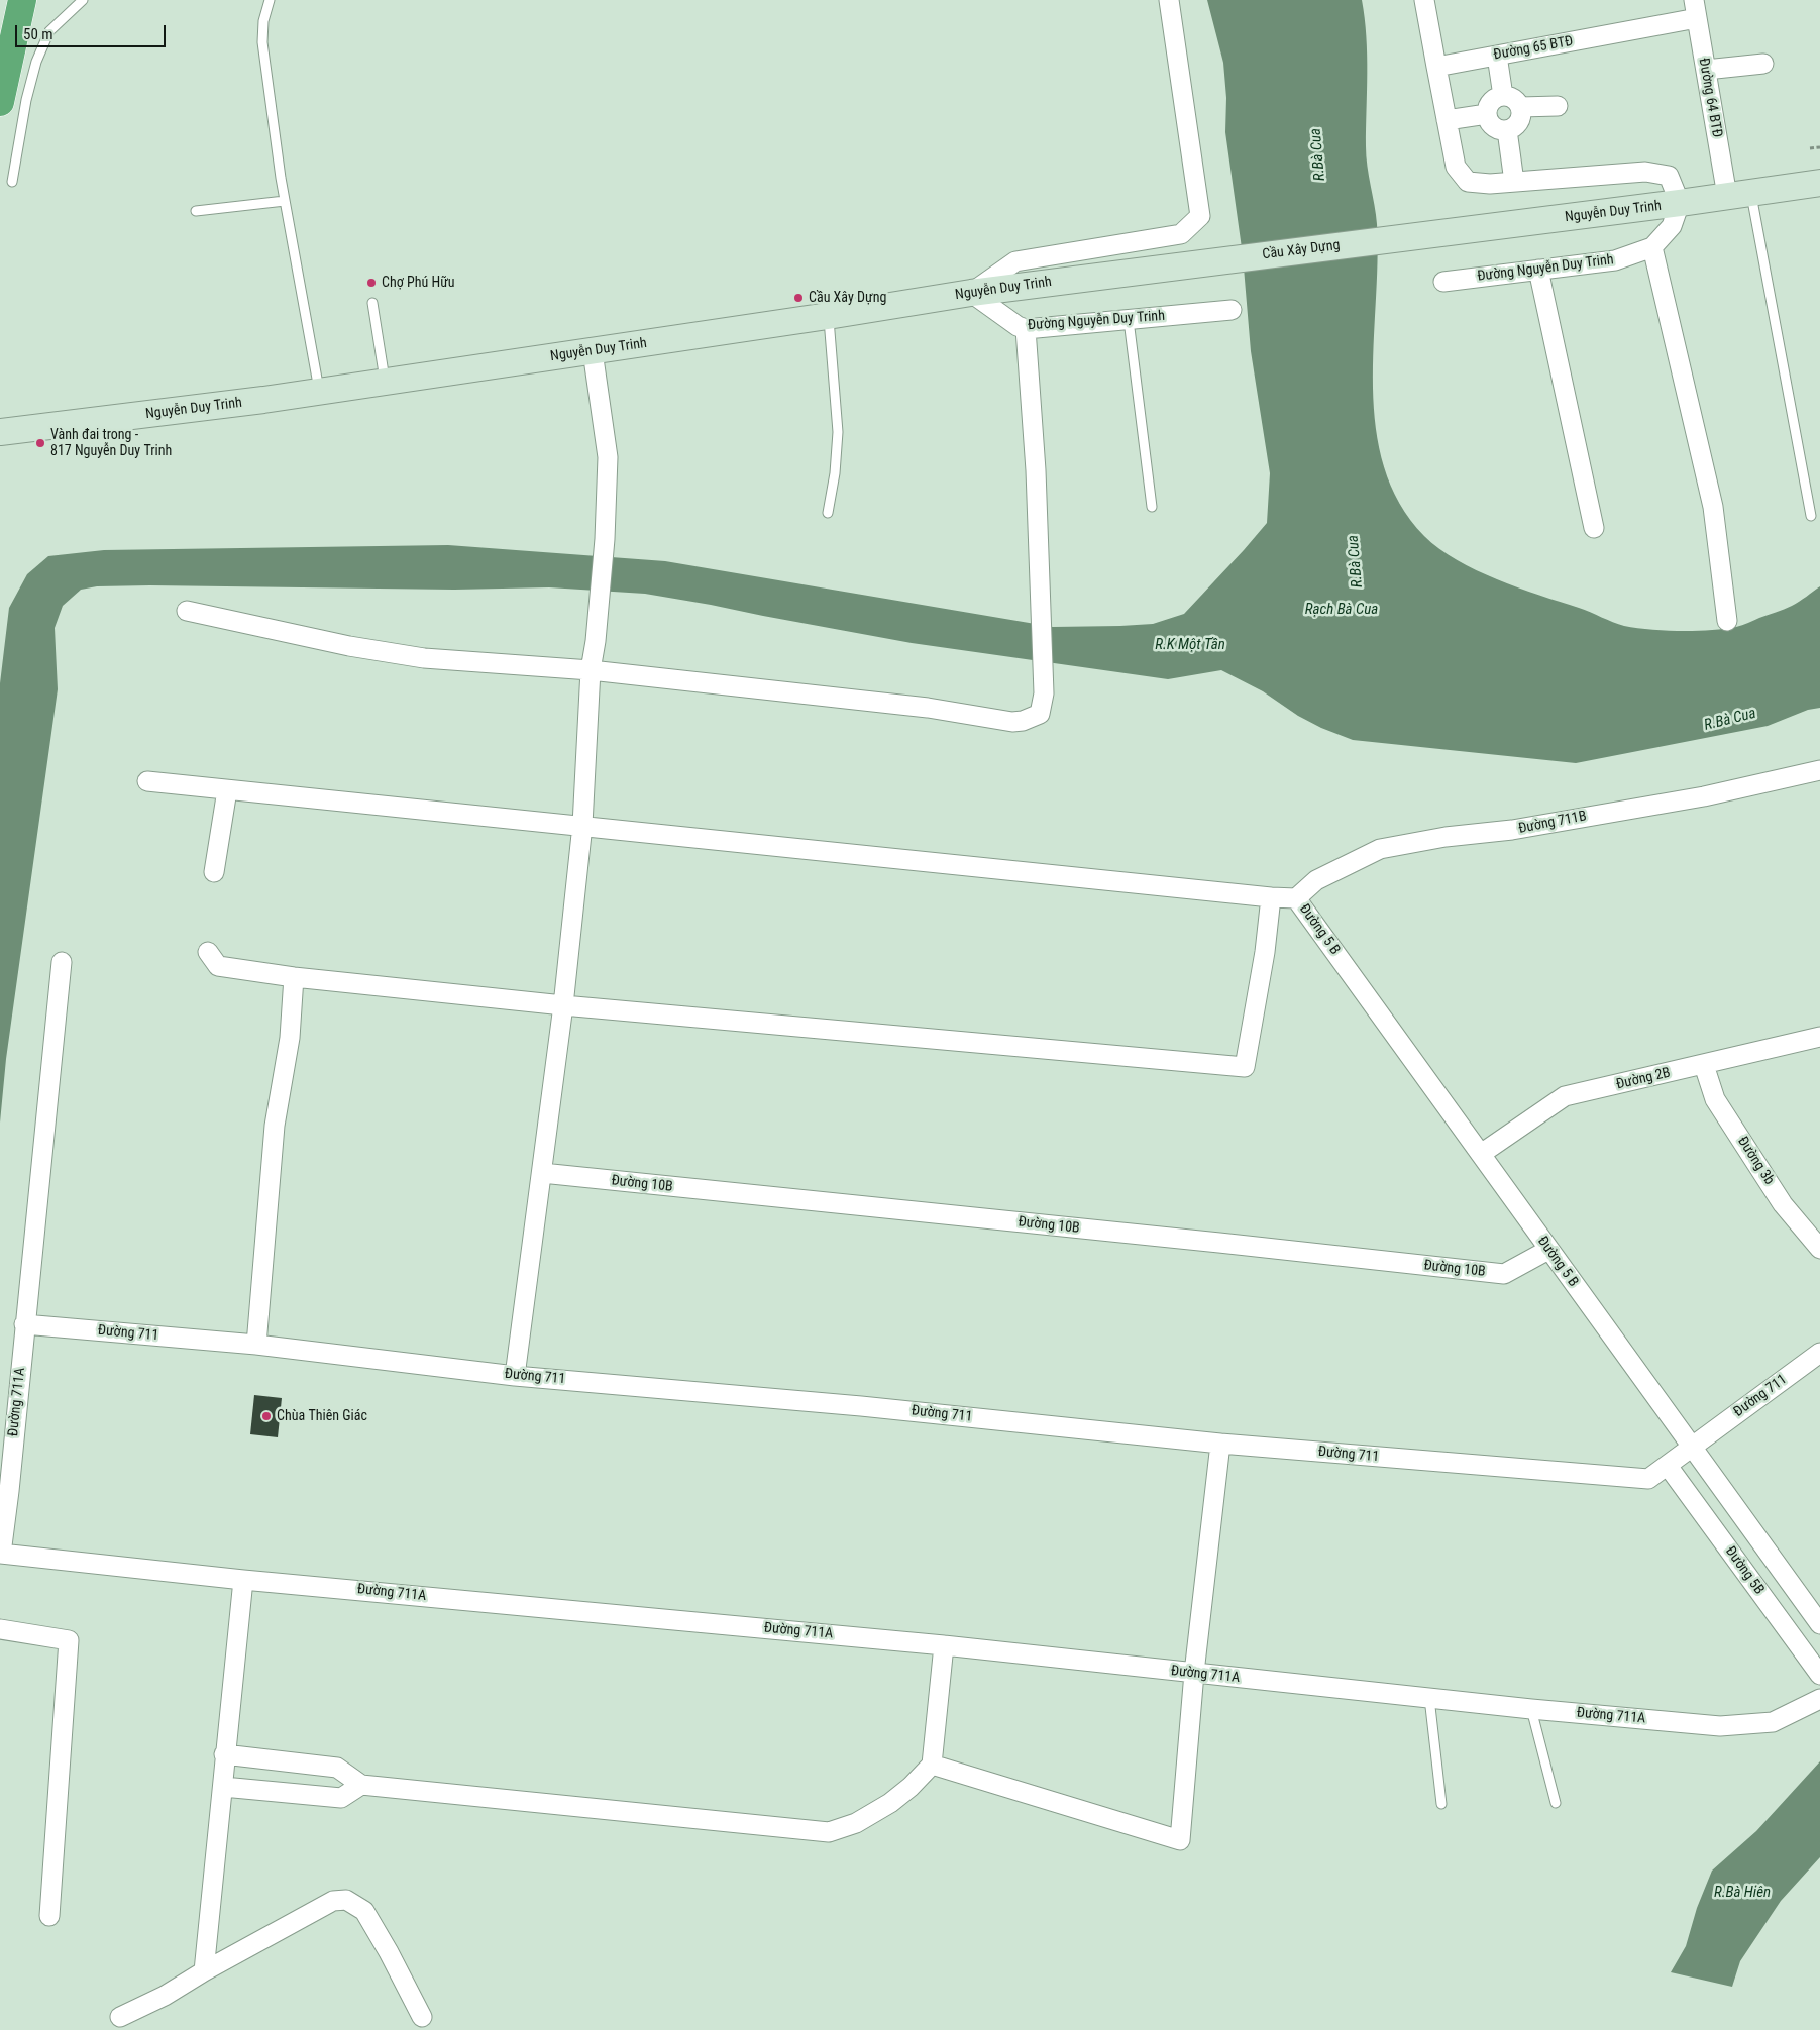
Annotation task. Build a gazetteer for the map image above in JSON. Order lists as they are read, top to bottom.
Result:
{
  "streets": {
    "main road": ["Nguyễn Duy Trinh", "Cầu Xây Dựng"],
    "street": [
      "Đường 65 BTĐ",
      "Đường 64 BTĐ",
      "Đường Nguyễn Duy Trinh",
      "Đường 711B",
      "Đường 5 B",
      "Đường 2B",
      "Đường 3b",
      "Đường 10B",
      "Đường 711",
      "Đường 711A",
      "Đường 5B"
    ]
  },
  "crossings": [
    ["Đường 65 BTĐ", "Đường 64 BTĐ"],
    ["Đường 64 BTĐ", "Nguyễn Duy Trinh"],
    ["Nguyễn Duy Trinh", "Cầu Xây Dựng"],
    ["Nguyễn Duy Trinh", "Đường Nguyễn Duy Trinh"],
    ["Đường 711B", "Đường 5 B"],
    ["Đường 5 B", "Đường 2B"],
    ["Đường 5 B", "Đường 10B"],
    ["Đường 5 B", "Đường 711"],
    ["Đường 2B", "Đường 3b"],
    ["Đường 711", "Đường 711A"],
    ["Đường 711", "Đường 5B"]
  ],
  "water": [
    "R.Bà Cua",
    "Rạch Bà Cua",
    "R.K Một Tần",
    "R.Bà Hiên"
  ],
  "places": [
    "Chợ Phú Hữu",
    "Cầu Xây Dựng",
    "Vành đai trong - 817 Nguyễn Duy Trinh",
    "Chùa Thiên Giác"
  ],
  "scale_bar": "50 m"
}
